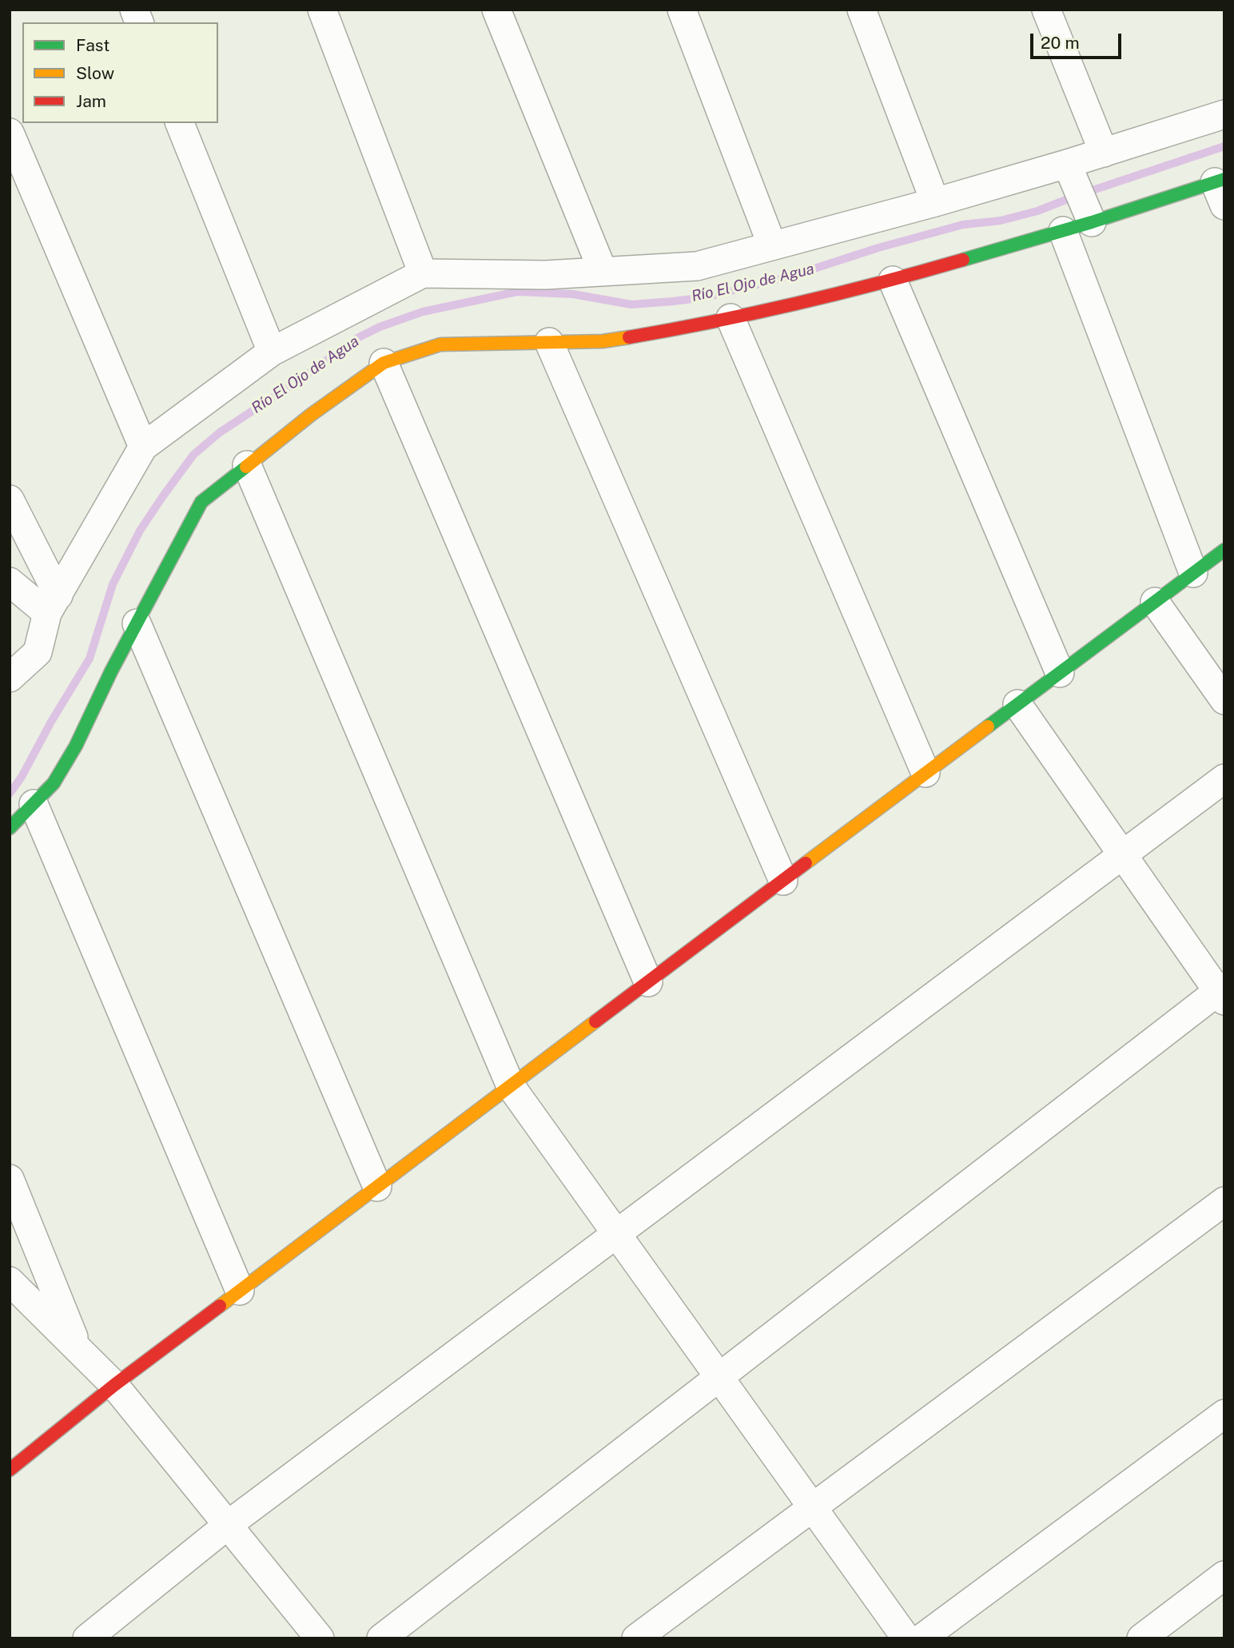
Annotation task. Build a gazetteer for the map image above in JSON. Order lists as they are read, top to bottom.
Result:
{
  "water": ["Río El Ojo de Agua"],
  "legend": ["Fast", "Slow", "Jam"],
  "scale_bar": "20 m"
}
